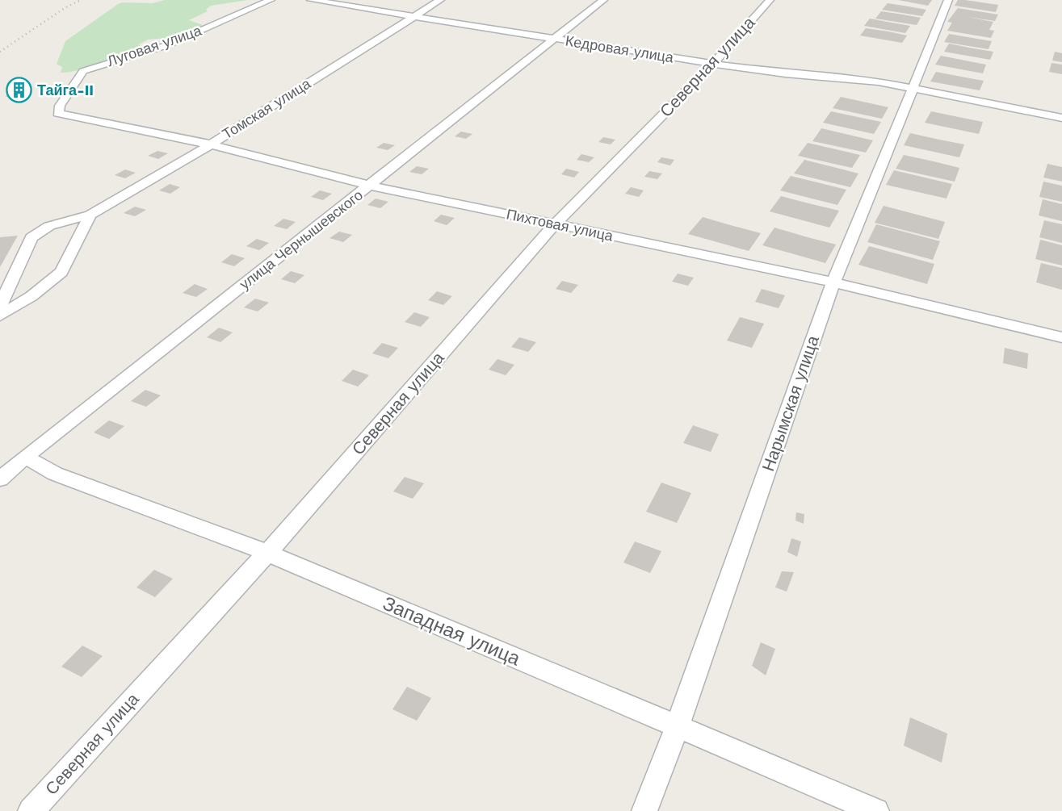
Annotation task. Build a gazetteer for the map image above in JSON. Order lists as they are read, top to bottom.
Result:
{
  "streets": {
    "street": [
      "Луговая улица",
      "Кедровая улица",
      "Северная улица",
      "Томская улица",
      "Пихтовая улица",
      "улица Чернышевского",
      "Нарымская улица",
      "Западная улица"
    ]
  },
  "crossings": [
    ["Луговая улица", "Пихтовая улица"],
    ["Кедровая улица", "Северная улица"],
    ["Кедровая улица", "Томская улица"],
    ["Кедровая улица", "улица Чернышевского"],
    ["Кедровая улица", "Нарымская улица"],
    ["Северная улица", "Пихтовая улица"],
    ["Северная улица", "Западная улица"],
    ["Томская улица", "Пихтовая улица"],
    ["Пихтовая улица", "улица Чернышевского"],
    ["Пихтовая улица", "Нарымская улица"],
    ["улица Чернышевского", "Западная улица"],
    ["Нарымская улица", "Западная улица"]
  ],
  "places": {
    "building": ["Тайга-II"]
  }
}
